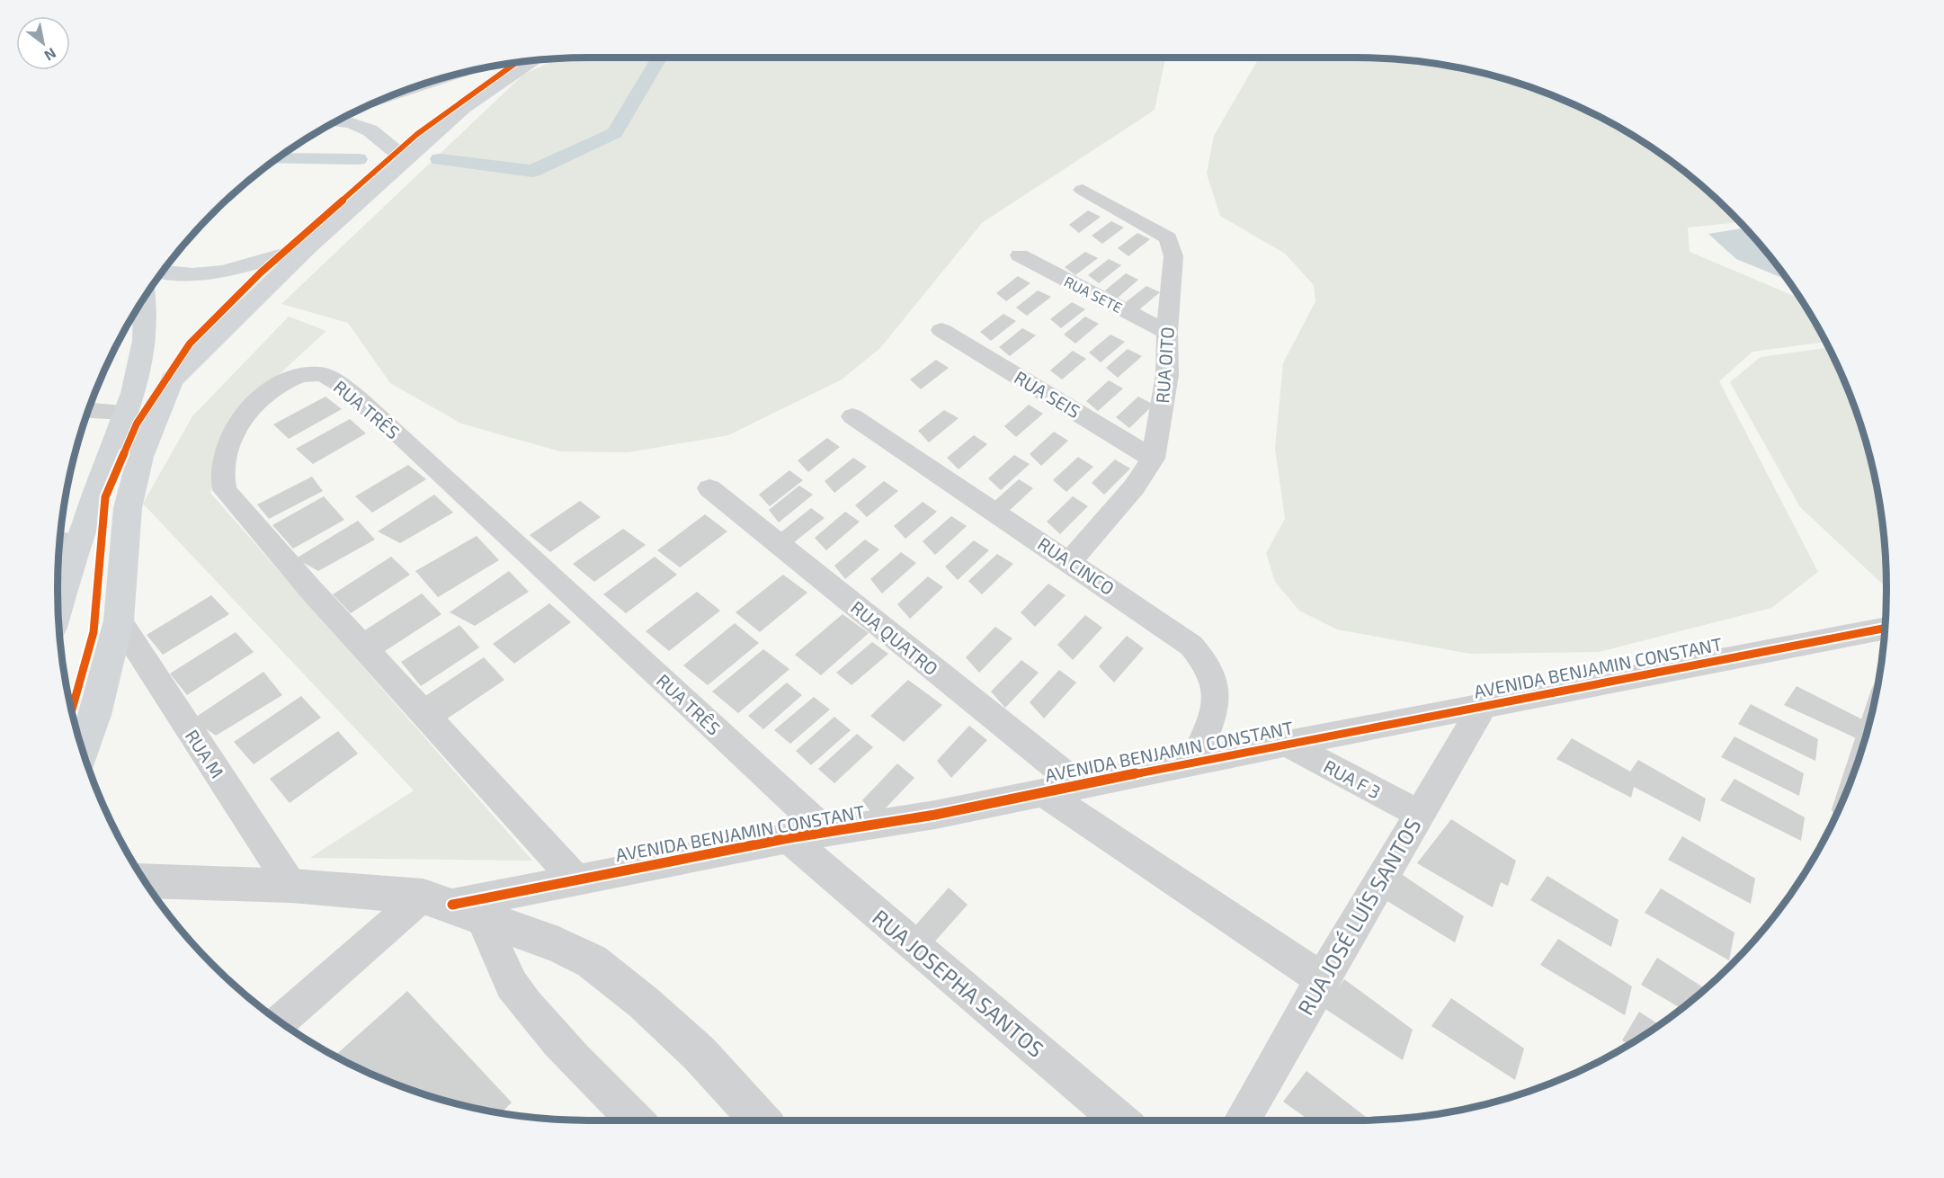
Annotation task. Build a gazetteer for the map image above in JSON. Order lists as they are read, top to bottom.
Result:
{
  "streets": {
    "street": [
      "RUA SETE",
      "RUA OITO",
      "RUA SEIS",
      "RUA TRÊS",
      "RUA CINCO",
      "RUA QUATRO",
      "AVENIDA BENJAMIN CONSTANT",
      "RUA M",
      "RUA F 3",
      "RUA JOSÉ LUÍS SANTOS",
      "RUA JOSEPHA SANTOS"
    ]
  },
  "crossings": [
    ["RUA SETE", "RUA OITO"],
    ["RUA OITO", "RUA SEIS"],
    ["RUA OITO", "RUA CINCO"],
    ["RUA TRÊS", "AVENIDA BENJAMIN CONSTANT"],
    ["RUA CINCO", "AVENIDA BENJAMIN CONSTANT"],
    ["RUA QUATRO", "AVENIDA BENJAMIN CONSTANT"],
    ["AVENIDA BENJAMIN CONSTANT", "RUA F 3"],
    ["AVENIDA BENJAMIN CONSTANT", "RUA JOSÉ LUÍS SANTOS"],
    ["AVENIDA BENJAMIN CONSTANT", "RUA JOSEPHA SANTOS"],
    ["RUA F 3", "RUA JOSÉ LUÍS SANTOS"]
  ],
  "north": "bottom right"
}
